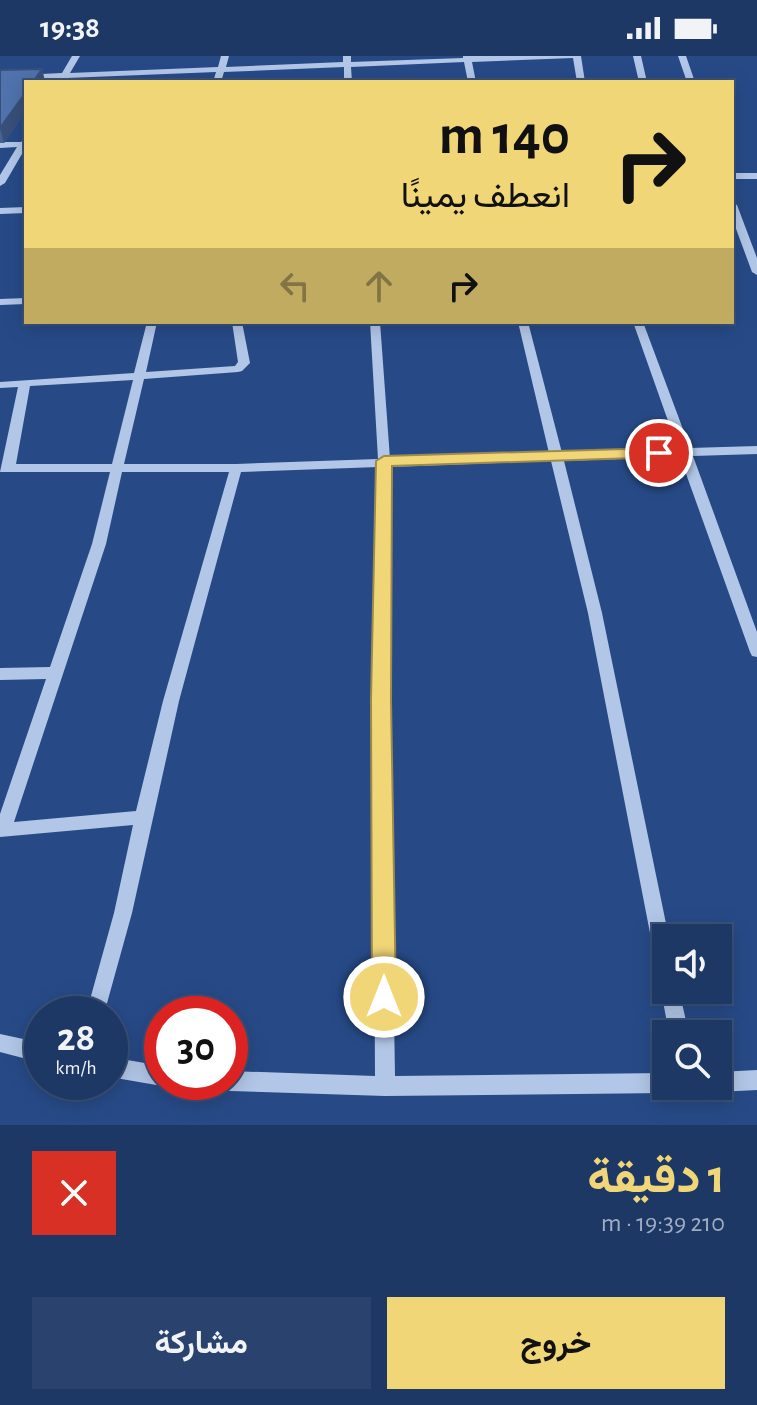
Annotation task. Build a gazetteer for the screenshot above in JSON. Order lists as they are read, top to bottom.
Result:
{
  "page": {
    "status": "19:38",
    "turn": ["140 m", "انعطف يمينًا"],
    "speed": "28 km/h",
    "limit": "30",
    "heading": ["1 دقيقة", "210 m · 19:39"],
    "buttons": ["خروج", "مشاركة"]
  }
}
